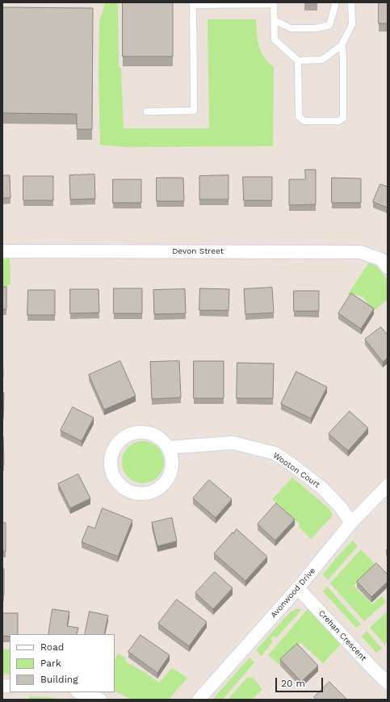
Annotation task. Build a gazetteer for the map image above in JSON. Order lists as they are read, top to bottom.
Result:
{
  "streets": {
    "street": [
      "Devon Street",
      "Wooton Court",
      "Avonwood Drive",
      "Crehan Crescent"
    ]
  },
  "crossings": [
    ["Wooton Court", "Avonwood Drive"],
    ["Avonwood Drive", "Crehan Crescent"]
  ],
  "legend": ["Road", "Park", "Building"],
  "scale_bar": "20 m"
}
